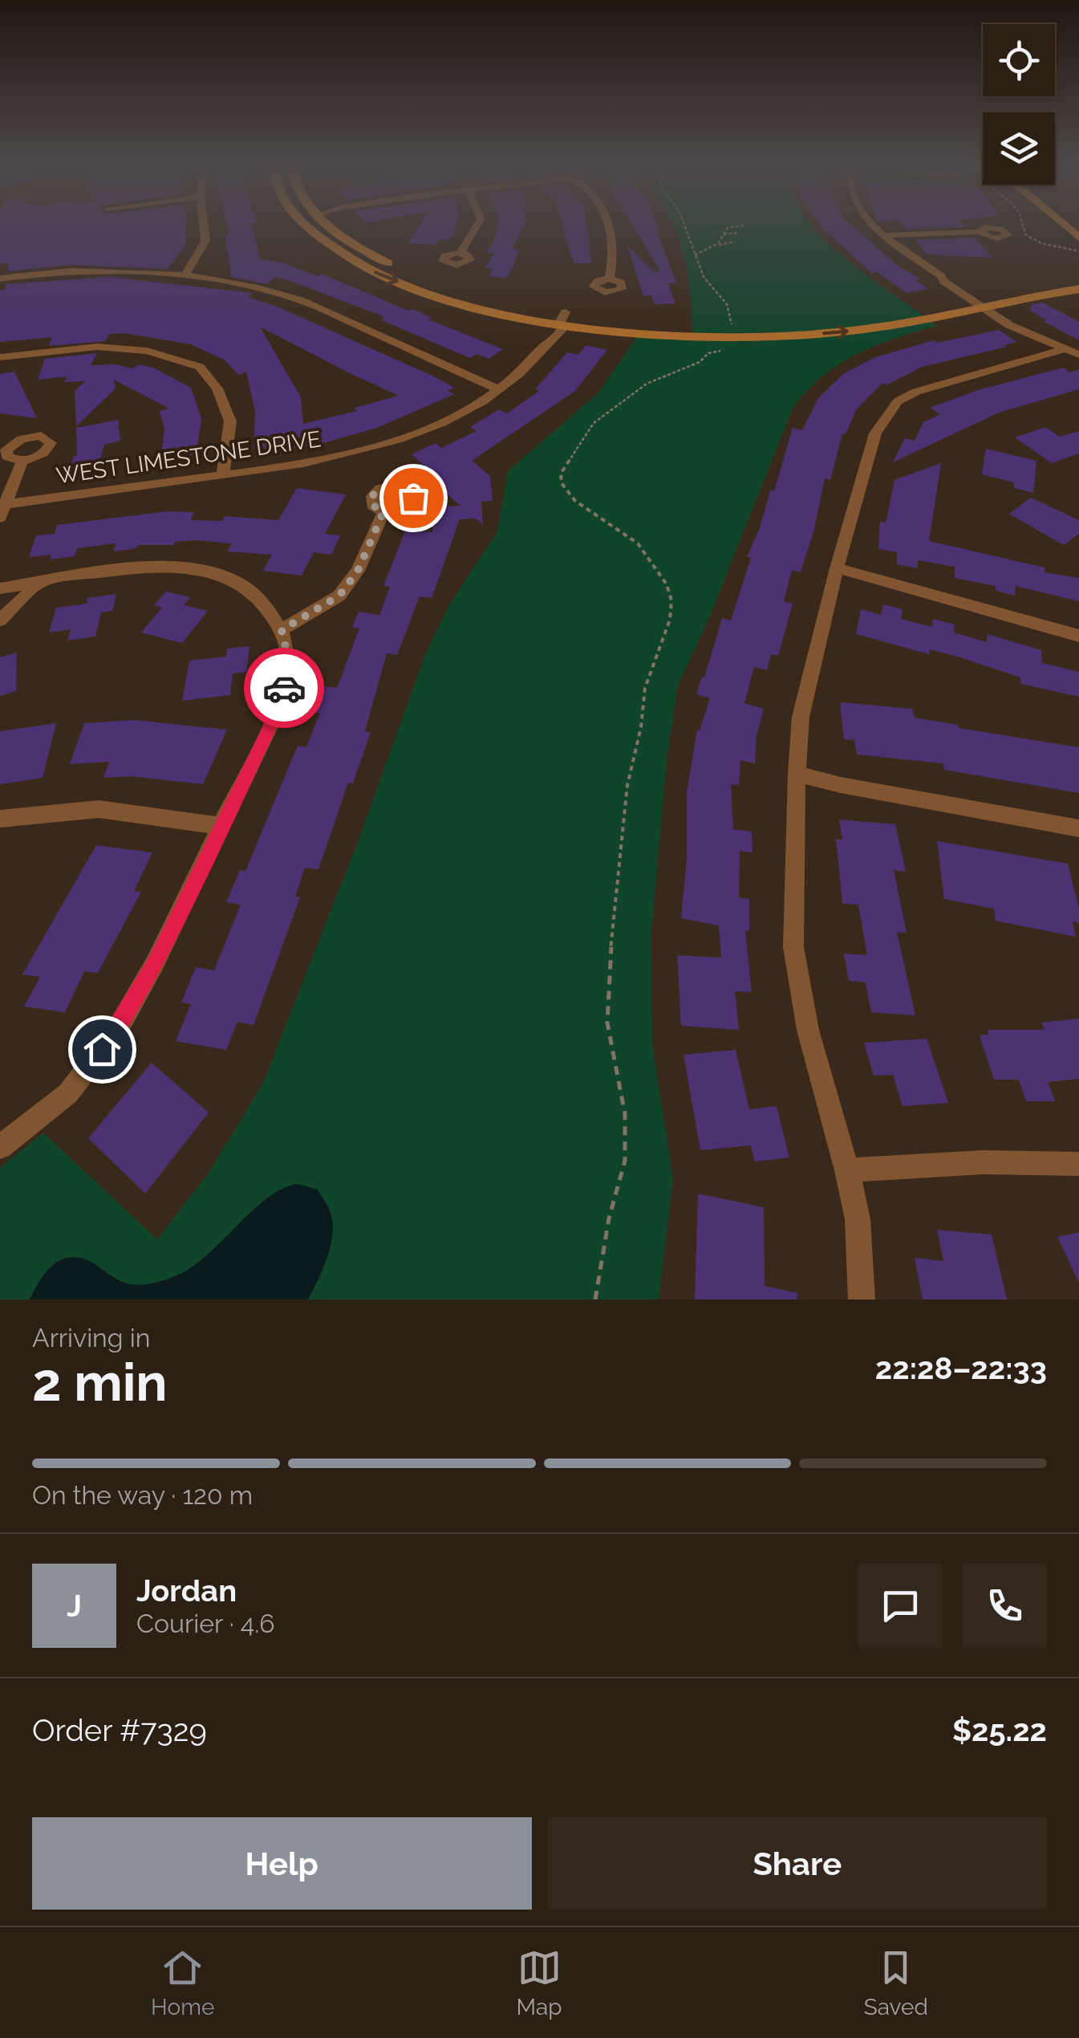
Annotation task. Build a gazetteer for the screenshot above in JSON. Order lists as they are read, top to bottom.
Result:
{
  "streets": {
    "street": ["WEST LIMESTONE DRIVE"]
  },
  "page": {
    "heading": ["2 min", "Arriving in", "22:28–22:33"],
    "panel": [
      "Jordan",
      "Courier · 4.6",
      "Order #7329",
      "$25.22"
    ],
    "bar": "On the way · 120 m",
    "round": "J",
    "buttons": ["Help", "Share"],
    "tabs": ["Home", "Map", "Saved"]
  }
}
